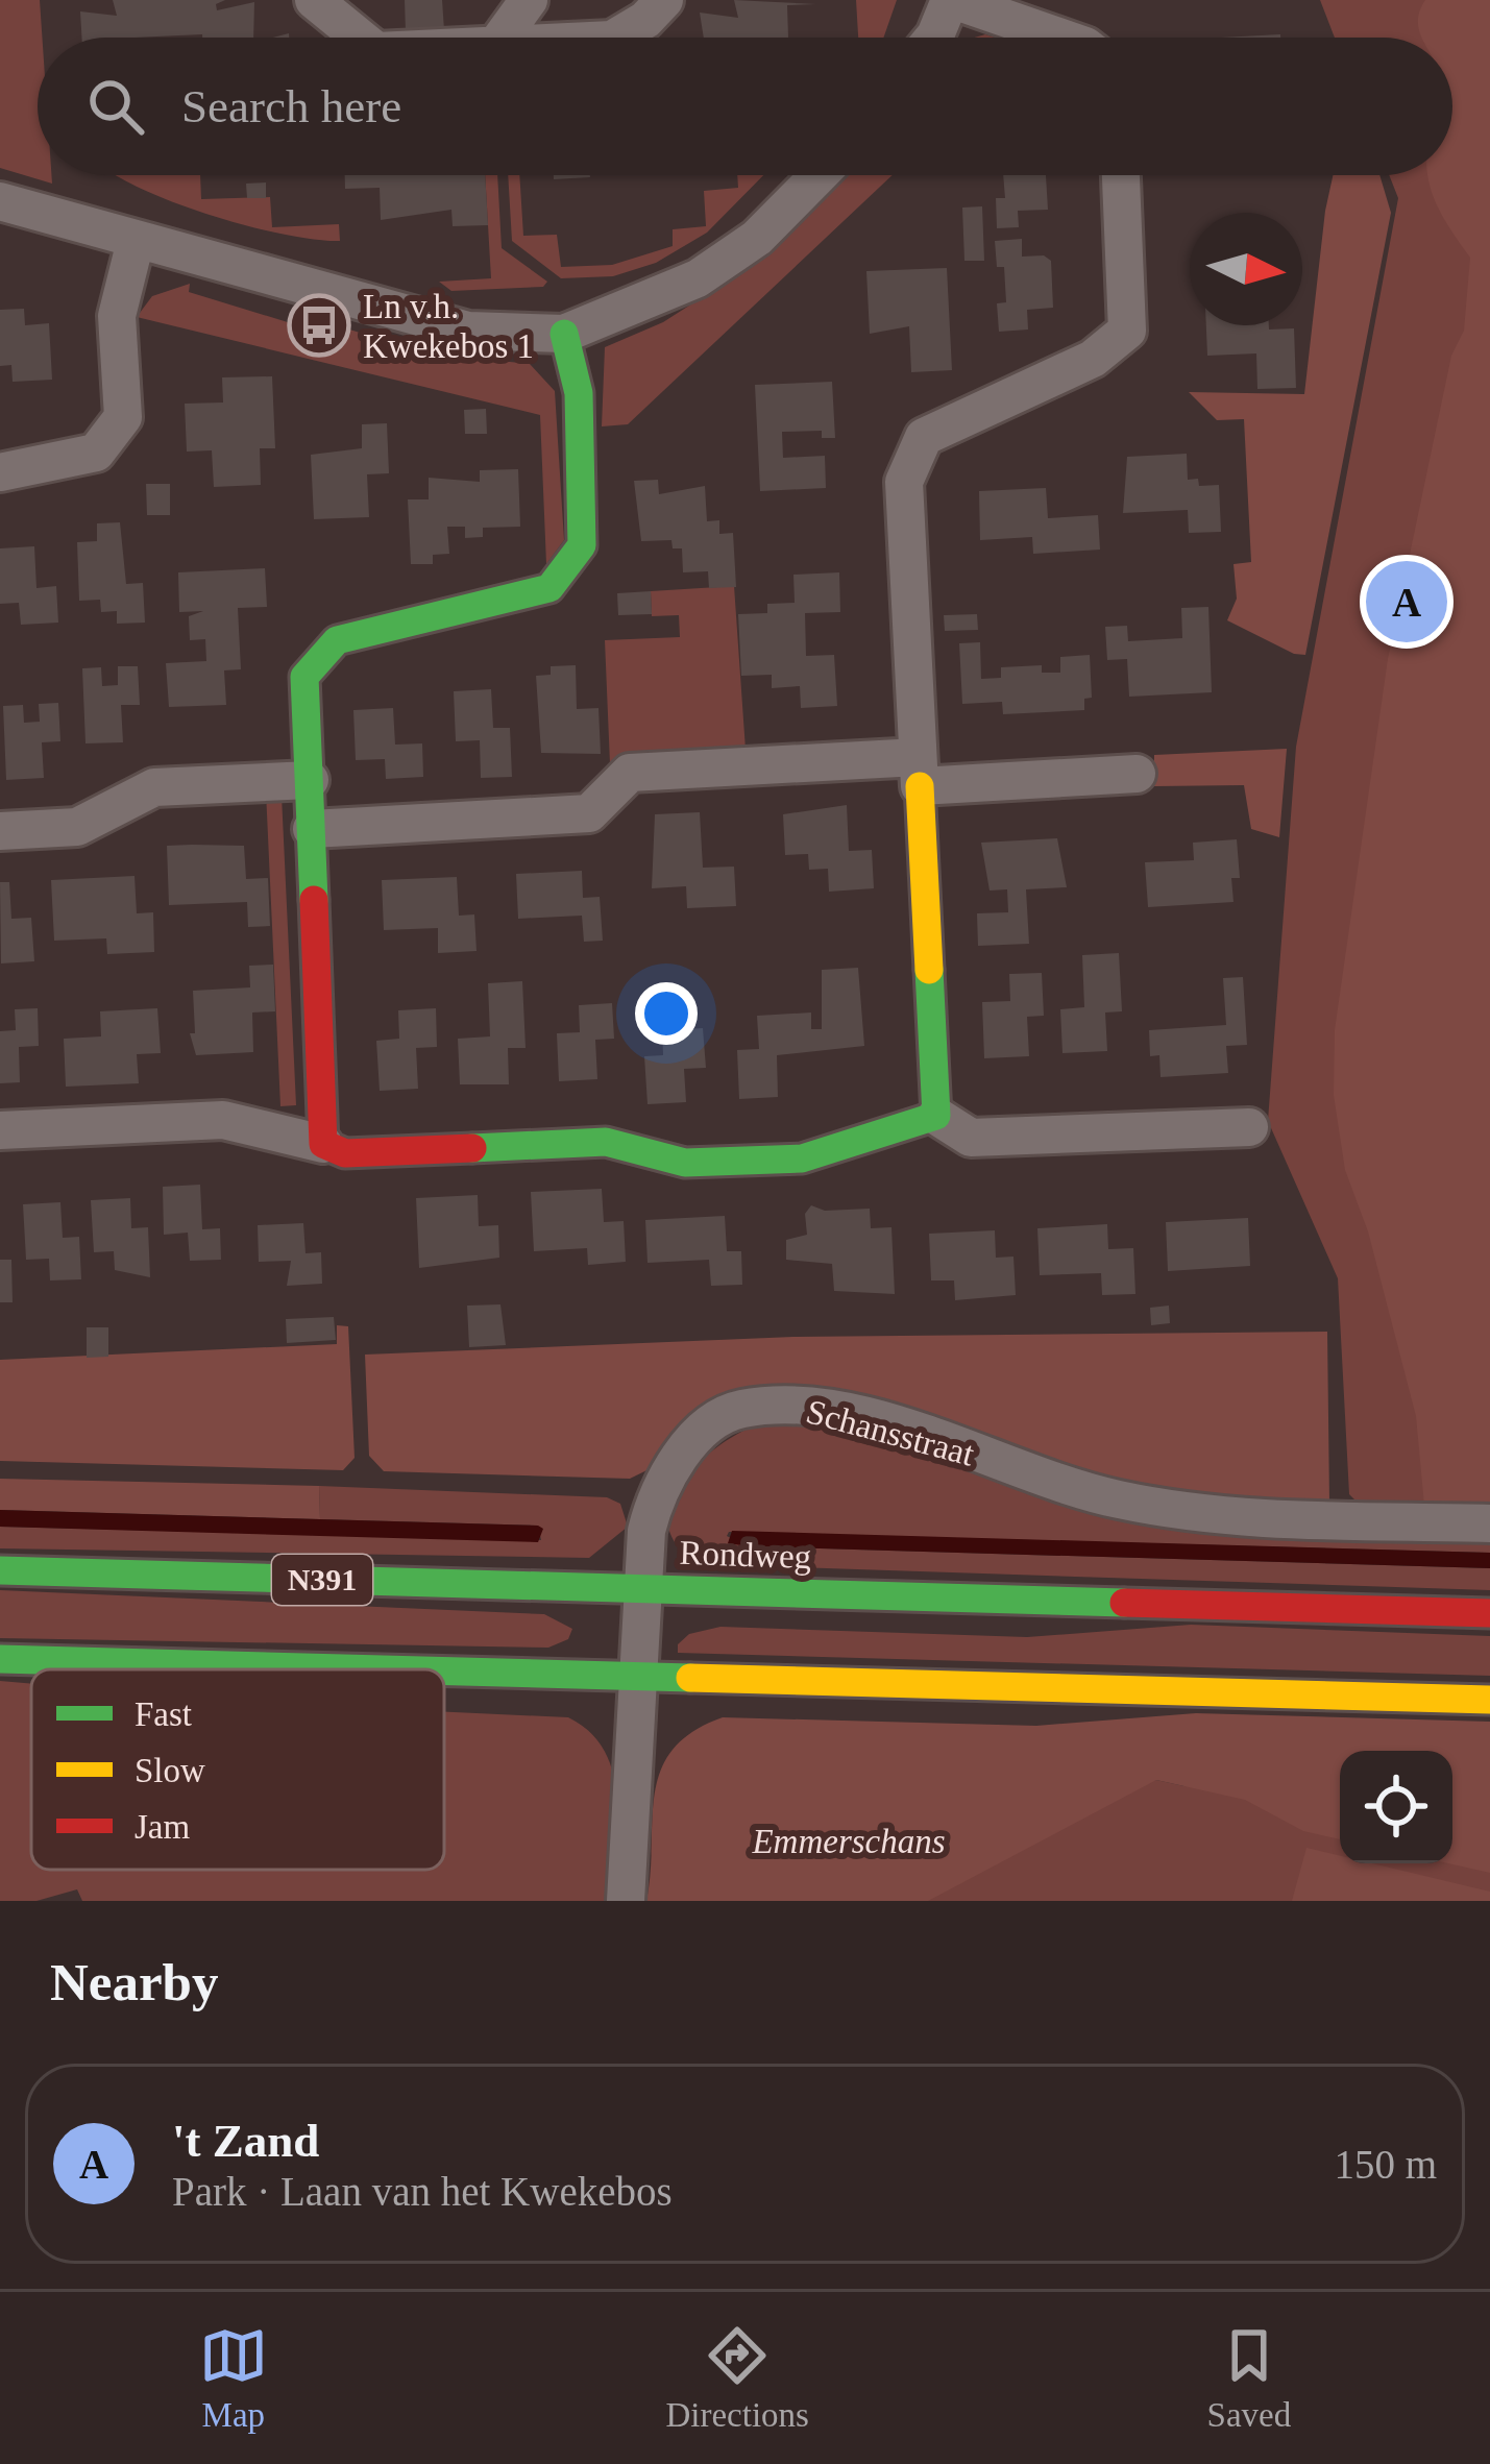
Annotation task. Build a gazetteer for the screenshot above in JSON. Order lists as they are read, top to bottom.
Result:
{
  "streets": {
    "main road": ["Rondweg", "N391"],
    "street": ["Schansstraat"]
  },
  "crossings": [
    ["Schansstraat", "Rondweg"]
  ],
  "parks": ["Emmerschans"],
  "places": {
    "bus stop": ["Ln v.h. Kwekebos 1"]
  },
  "legend": ["Fast", "Slow", "Jam"],
  "north": "right",
  "page": {
    "search": "Search here",
    "pins": "A",
    "heading": "Nearby",
    "list": [
      {
        "mark": "A",
        "name": "'t Zand",
        "note": "Park · Laan van het Kwekebos",
        "value": "150 m"
      }
    ],
    "nav": ["Map", "Directions", "Saved"]
  }
}
